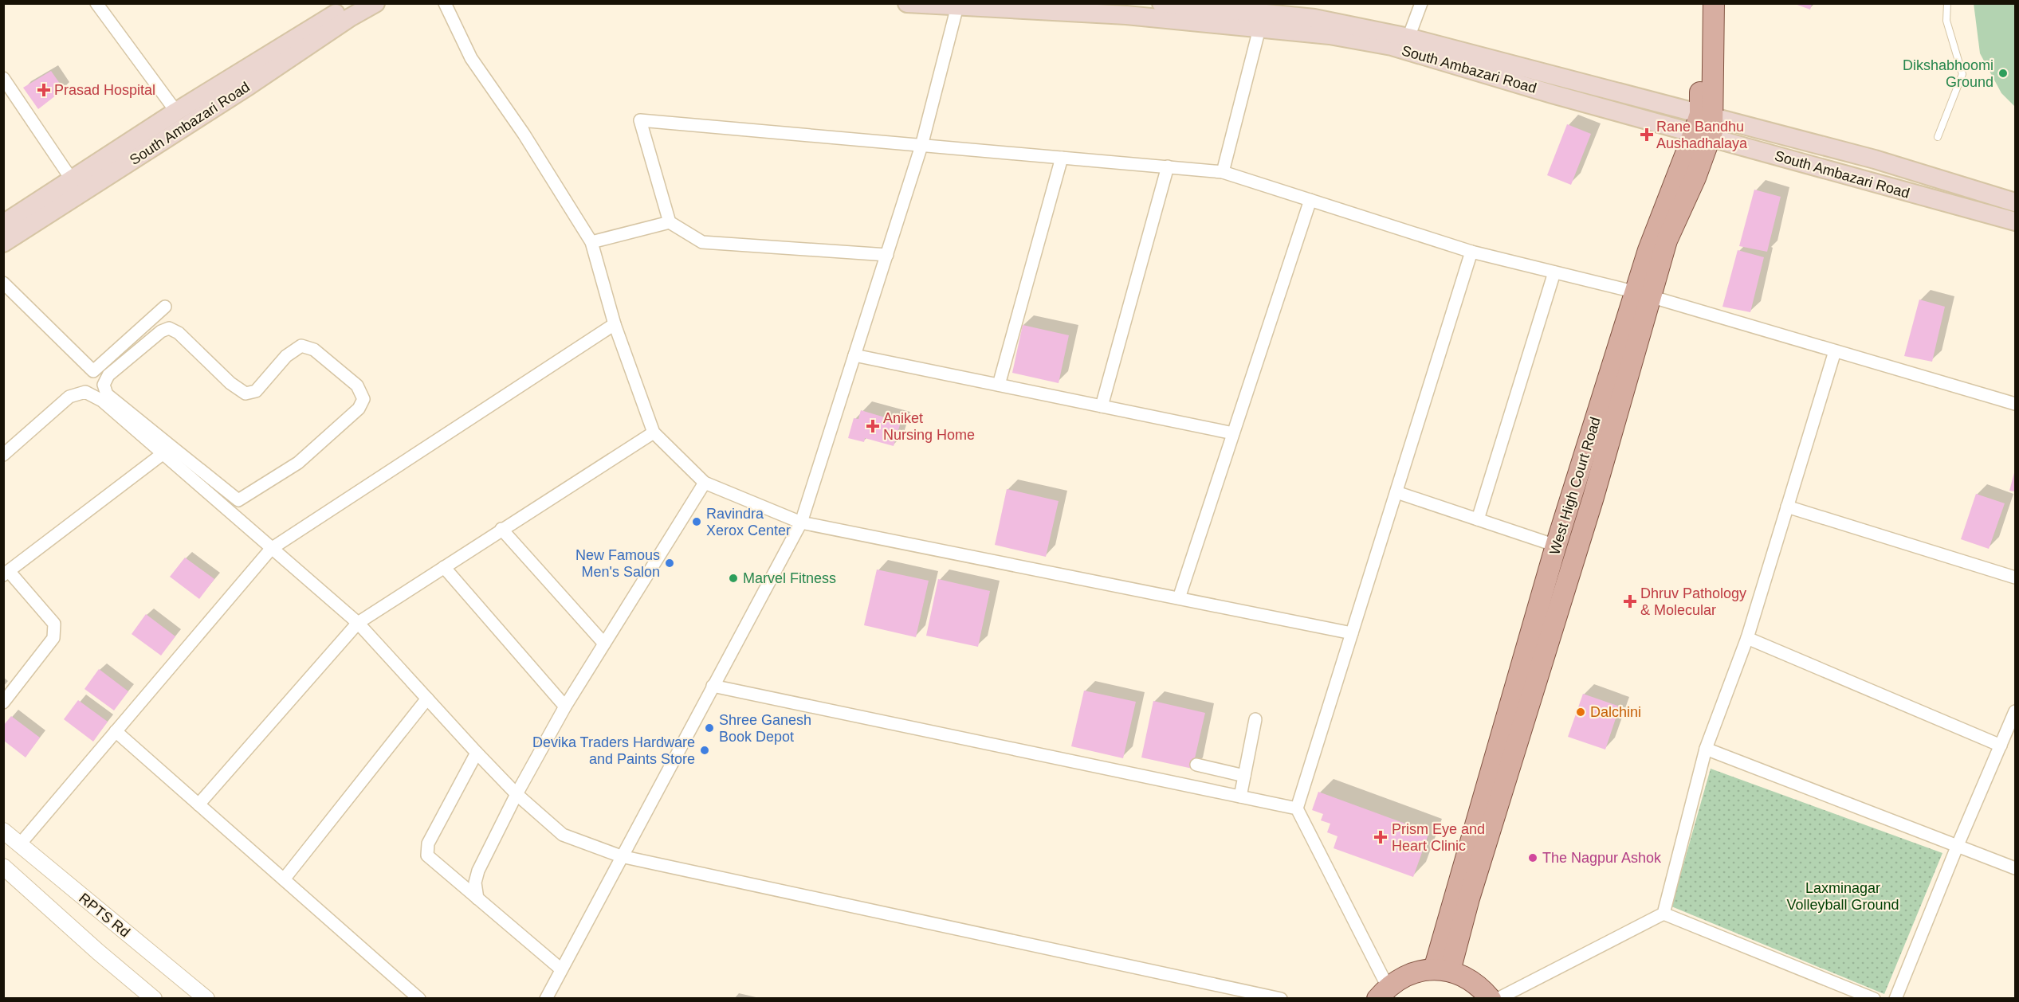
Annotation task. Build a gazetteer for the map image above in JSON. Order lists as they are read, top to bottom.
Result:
{
  "streets": {
    "main road": ["South Ambazari Road", "West High Court Road"],
    "street": ["RPTS Rd"]
  },
  "crossings": [
    ["South Ambazari Road", "West High Court Road"]
  ],
  "parks": ["Laxminagar Volleyball Ground"],
  "places": {
    "other": [
      "Dikshabhoomi Ground",
      "Ravindra Xerox Center",
      "New Famous Men's Salon",
      "Marvel Fitness",
      "Dalchini",
      "Shree Ganesh Book Depot",
      "Devika Traders Hardware and Paints Store",
      "The Nagpur Ashok"
    ],
    "health": [
      "Prasad Hospital",
      "Rane Bandhu Aushadhalaya",
      "Aniket Nursing Home",
      "Dhruv Pathology & Molecular",
      "Prism Eye and Heart Clinic"
    ]
  }
}
